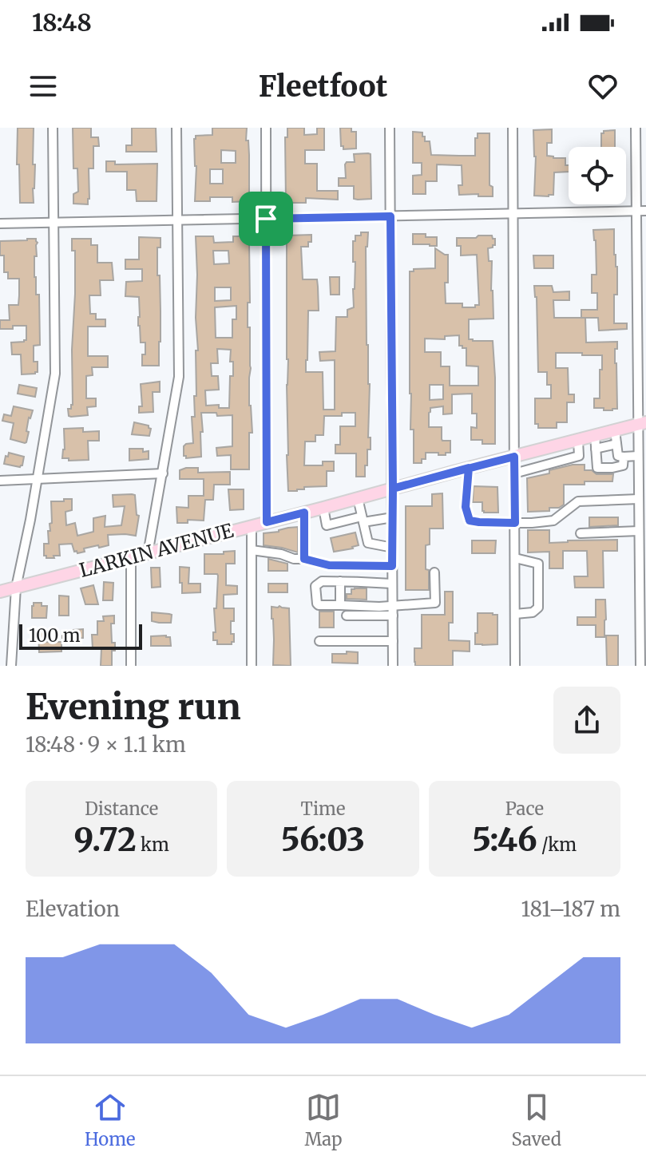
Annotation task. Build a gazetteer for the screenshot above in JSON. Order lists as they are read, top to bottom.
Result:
{
  "streets": {
    "main road": ["LARKIN AVENUE"]
  },
  "scale_bar": "100 m",
  "page": {
    "status": "18:48",
    "header": "Fleetfoot",
    "scale": "100 m",
    "heading": ["Evening run", "18:48 · 9 × 1.1 km"],
    "stats": [
      ["Distance", "9.72 km"],
      ["Time", "56:03"],
      ["Pace", "5:46 /km"]
    ],
    "chart": ["Elevation", "181–187 m"],
    "tabs": ["Home", "Map", "Saved"]
  }
}
